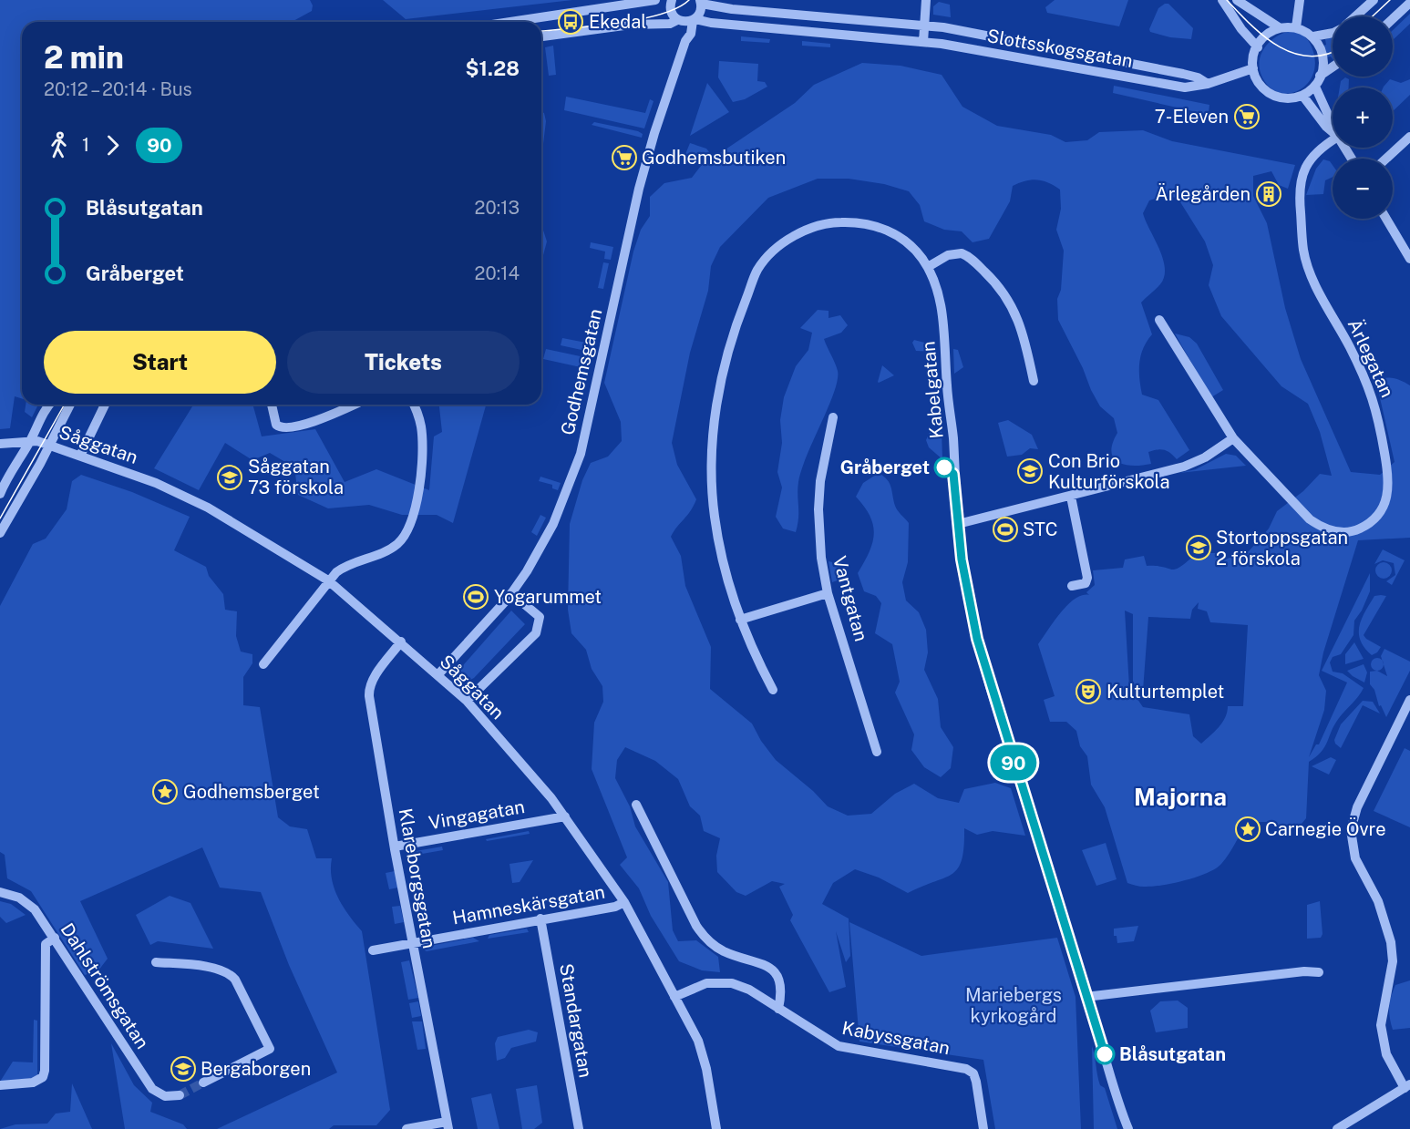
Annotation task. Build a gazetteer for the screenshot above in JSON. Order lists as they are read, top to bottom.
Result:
{
  "streets": {
    "street": [
      "Slottsskogsgatan",
      "Ärlegatan",
      "Godhemsgatan",
      "Kabelgatan",
      "Såggatan",
      "Vantgatan",
      "Vingagatan",
      "Klareborgsgatan",
      "Hamneskärsgatan",
      "Dahlströmsgatan",
      "Standargatan",
      "Kabyssgatan"
    ]
  },
  "crossings": [
    ["Slottsskogsgatan", "Godhemsgatan"],
    ["Godhemsgatan", "Såggatan"],
    ["Såggatan", "Vingagatan"],
    ["Såggatan", "Klareborgsgatan"],
    ["Såggatan", "Hamneskärsgatan"],
    ["Såggatan", "Kabyssgatan"],
    ["Vingagatan", "Klareborgsgatan"],
    ["Klareborgsgatan", "Hamneskärsgatan"],
    ["Hamneskärsgatan", "Standargatan"]
  ],
  "districts": ["Majorna"],
  "parks": ["Mariebergs kyrkogård"],
  "places": {
    "bus stop": ["Ekedal"],
    "supermarket": ["7-Eleven", "Godhemsbutiken"],
    "building": ["Ärlegården"],
    "other": ["Gråberget", "Blåsutgatan"],
    "school or university": [
      "Con Brio Kulturförskola",
      "Såggatan 73 förskola",
      "Stortoppsgatan 2 förskola",
      "Bergaborgen"
    ],
    "sports": ["STC", "Yogarummet"],
    "theatre": ["Kulturtemplet"],
    "place": ["Godhemsberget", "Carnegie Övre"]
  },
  "lines": ["bus line 90"],
  "page": {
    "on_map": "90",
    "map_buttons": ["+", "−"],
    "heading": ["2 min", "20:12 – 20:14 · Bus", "$1.28"],
    "legs": ["1", "90"],
    "list": [
      {
        "name": "Blåsutgatan",
        "value": "20:13"
      },
      {
        "name": "Gråberget",
        "value": "20:14"
      }
    ],
    "buttons": ["Start", "Tickets"]
  }
}
